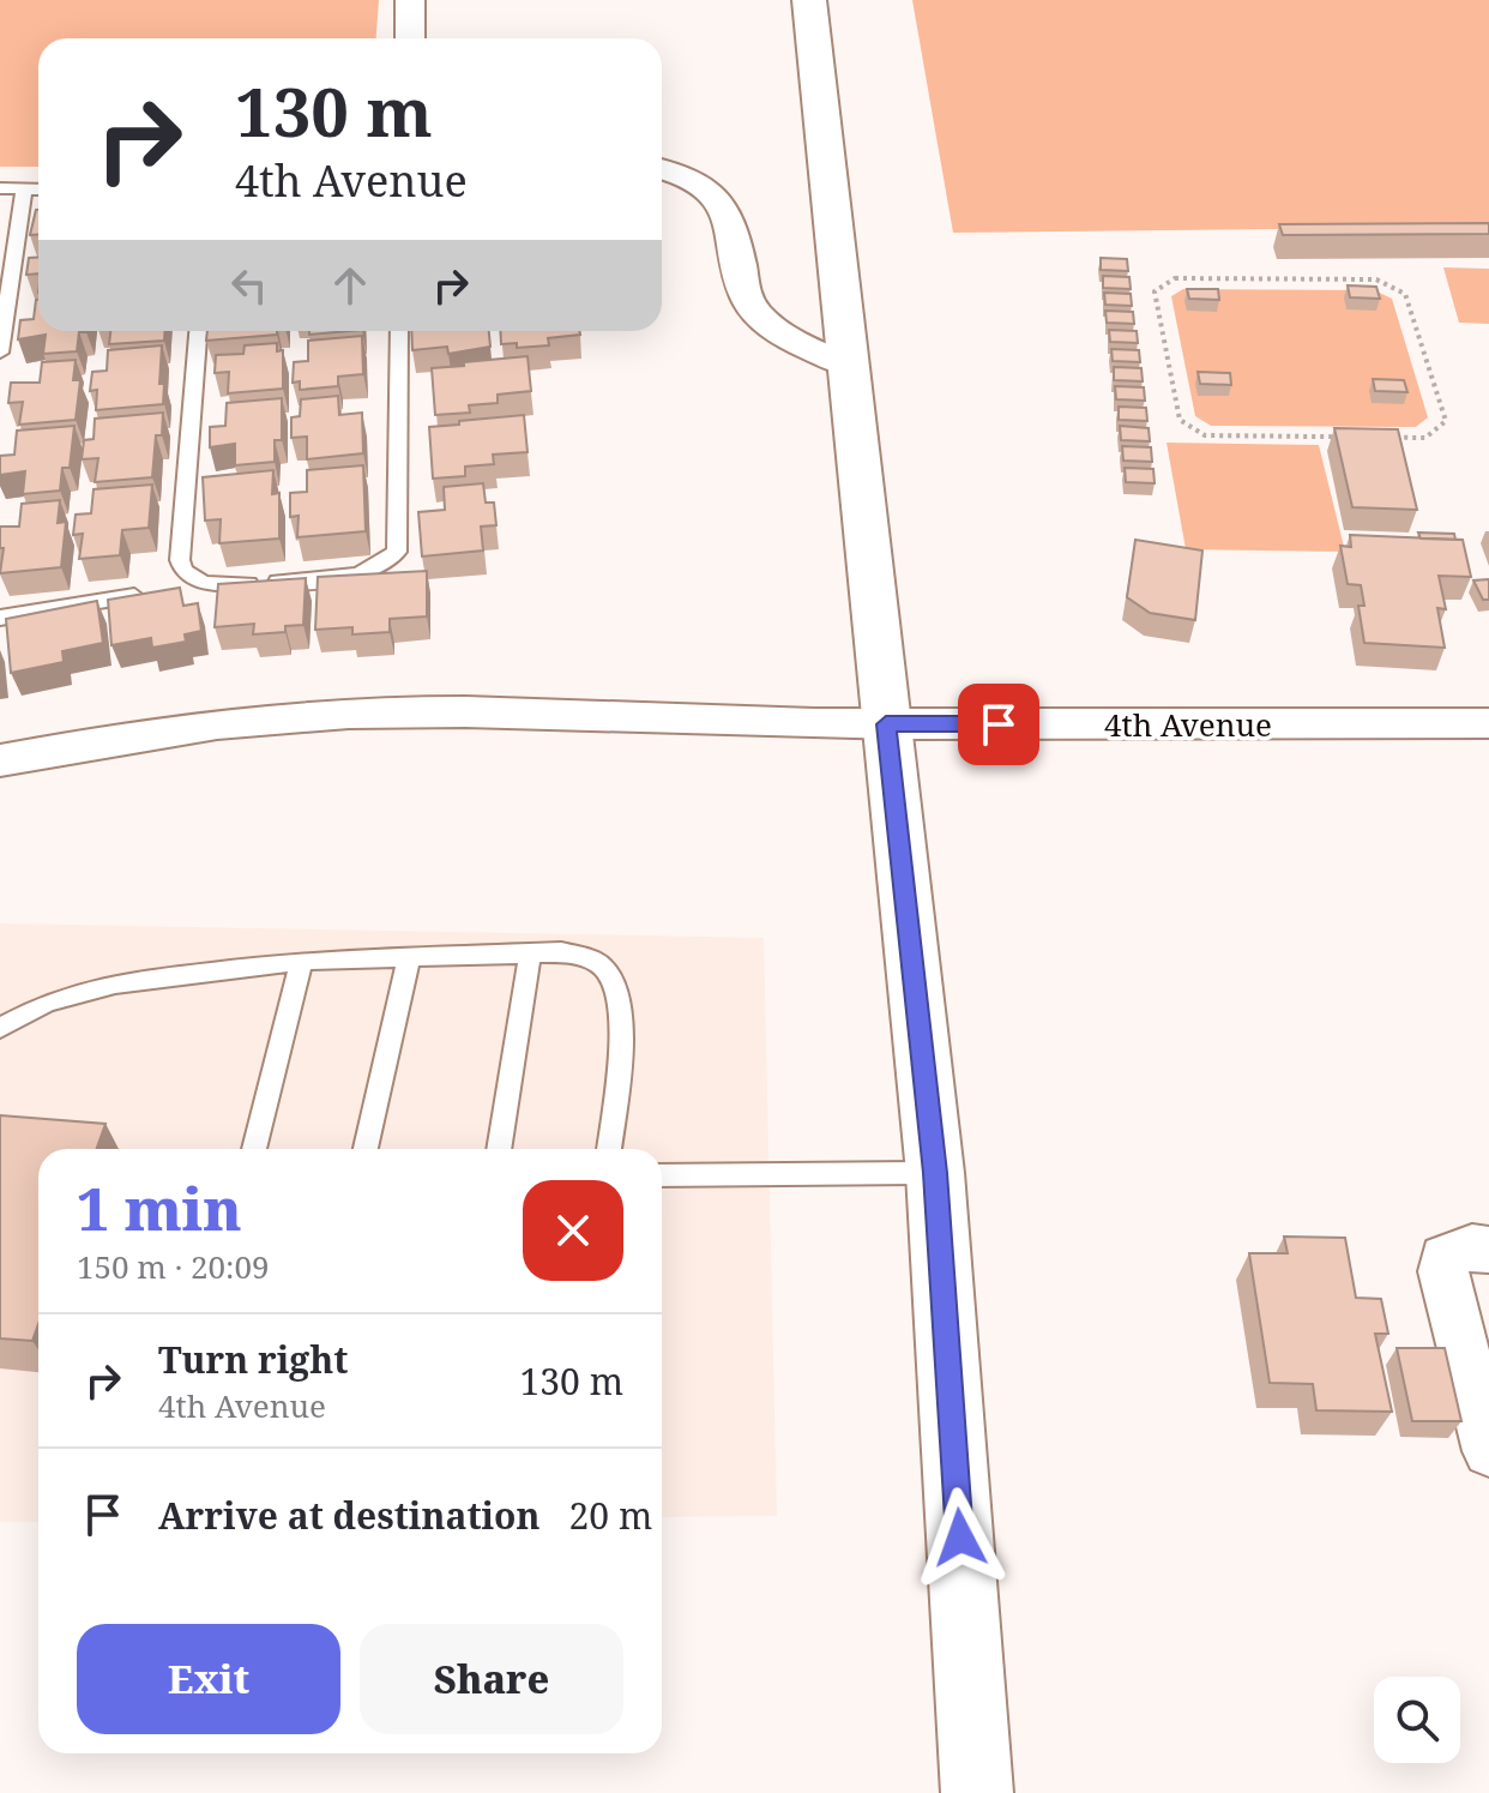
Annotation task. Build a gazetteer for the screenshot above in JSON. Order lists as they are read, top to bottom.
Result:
{
  "streets": {
    "street": ["4th Avenue"]
  },
  "page": {
    "turn": ["130 m", "4th Avenue"],
    "heading": ["1 min", "150 m · 20:09"],
    "list": [
      {
        "name": "Turn right",
        "note": "4th Avenue",
        "value": "130 m"
      },
      {
        "name": "Arrive at destination",
        "value": "20 m"
      }
    ],
    "buttons": ["Exit", "Share"]
  }
}
